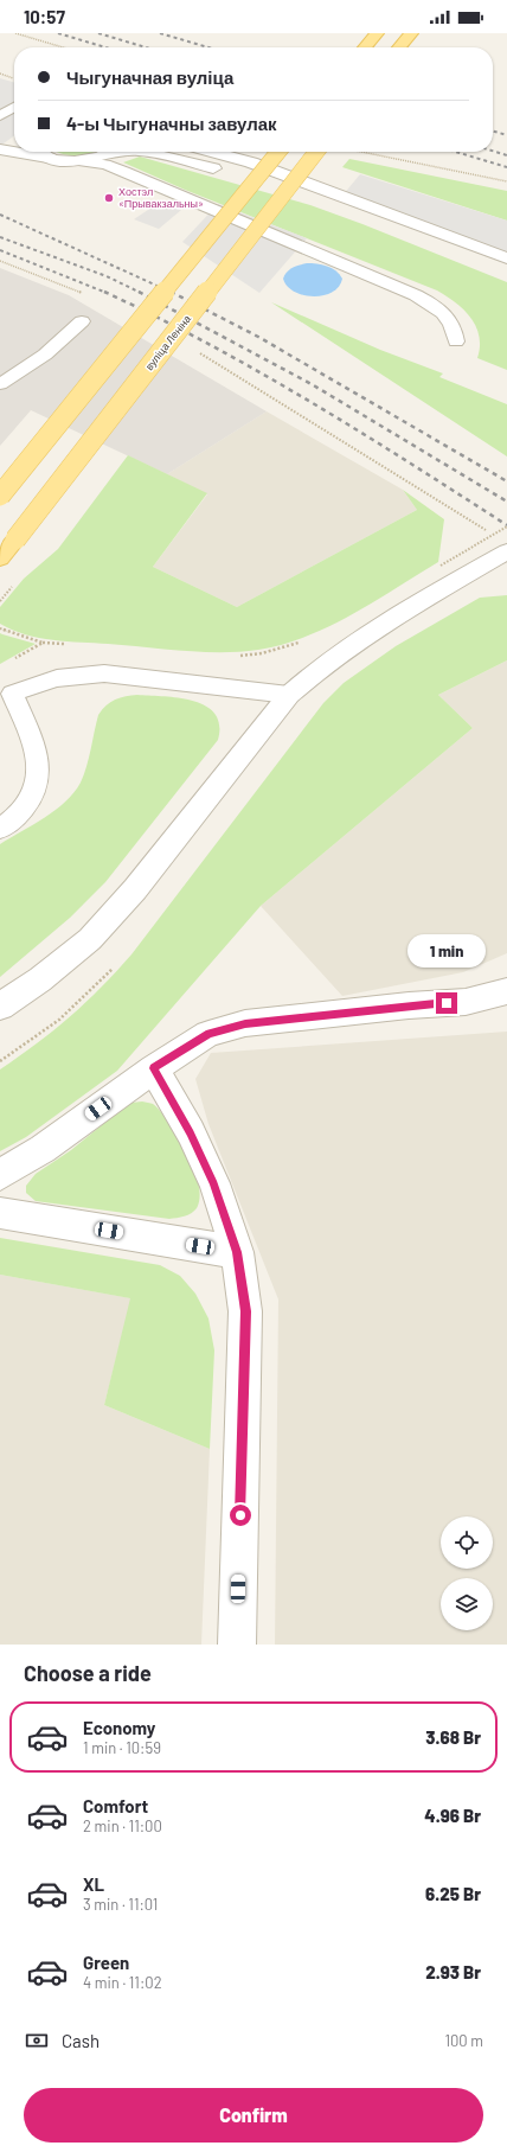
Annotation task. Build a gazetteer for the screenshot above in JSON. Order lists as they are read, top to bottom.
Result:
{
  "streets": {
    "main road": ["вуліца Леніна"]
  },
  "places": ["Хостэл «Прывакзальны»"],
  "page": {
    "status": "10:57",
    "banner": ["Чыгуначная вуліца", "4-ы Чыгуначны завулак"],
    "bubble": "1 min",
    "heading": "Choose a ride",
    "list": [
      {
        "name": "Economy",
        "note": "1 min · 10:59",
        "value": "3.68 Br"
      },
      {
        "name": "Comfort",
        "note": "2 min · 11:00",
        "value": "4.96 Br"
      },
      {
        "name": "XL",
        "note": "3 min · 11:01",
        "value": "6.25 Br"
      },
      {
        "name": "Green",
        "note": "4 min · 11:02",
        "value": "2.93 Br"
      }
    ],
    "pay": ["Cash", "100 m"],
    "buttons": "Confirm"
  }
}
